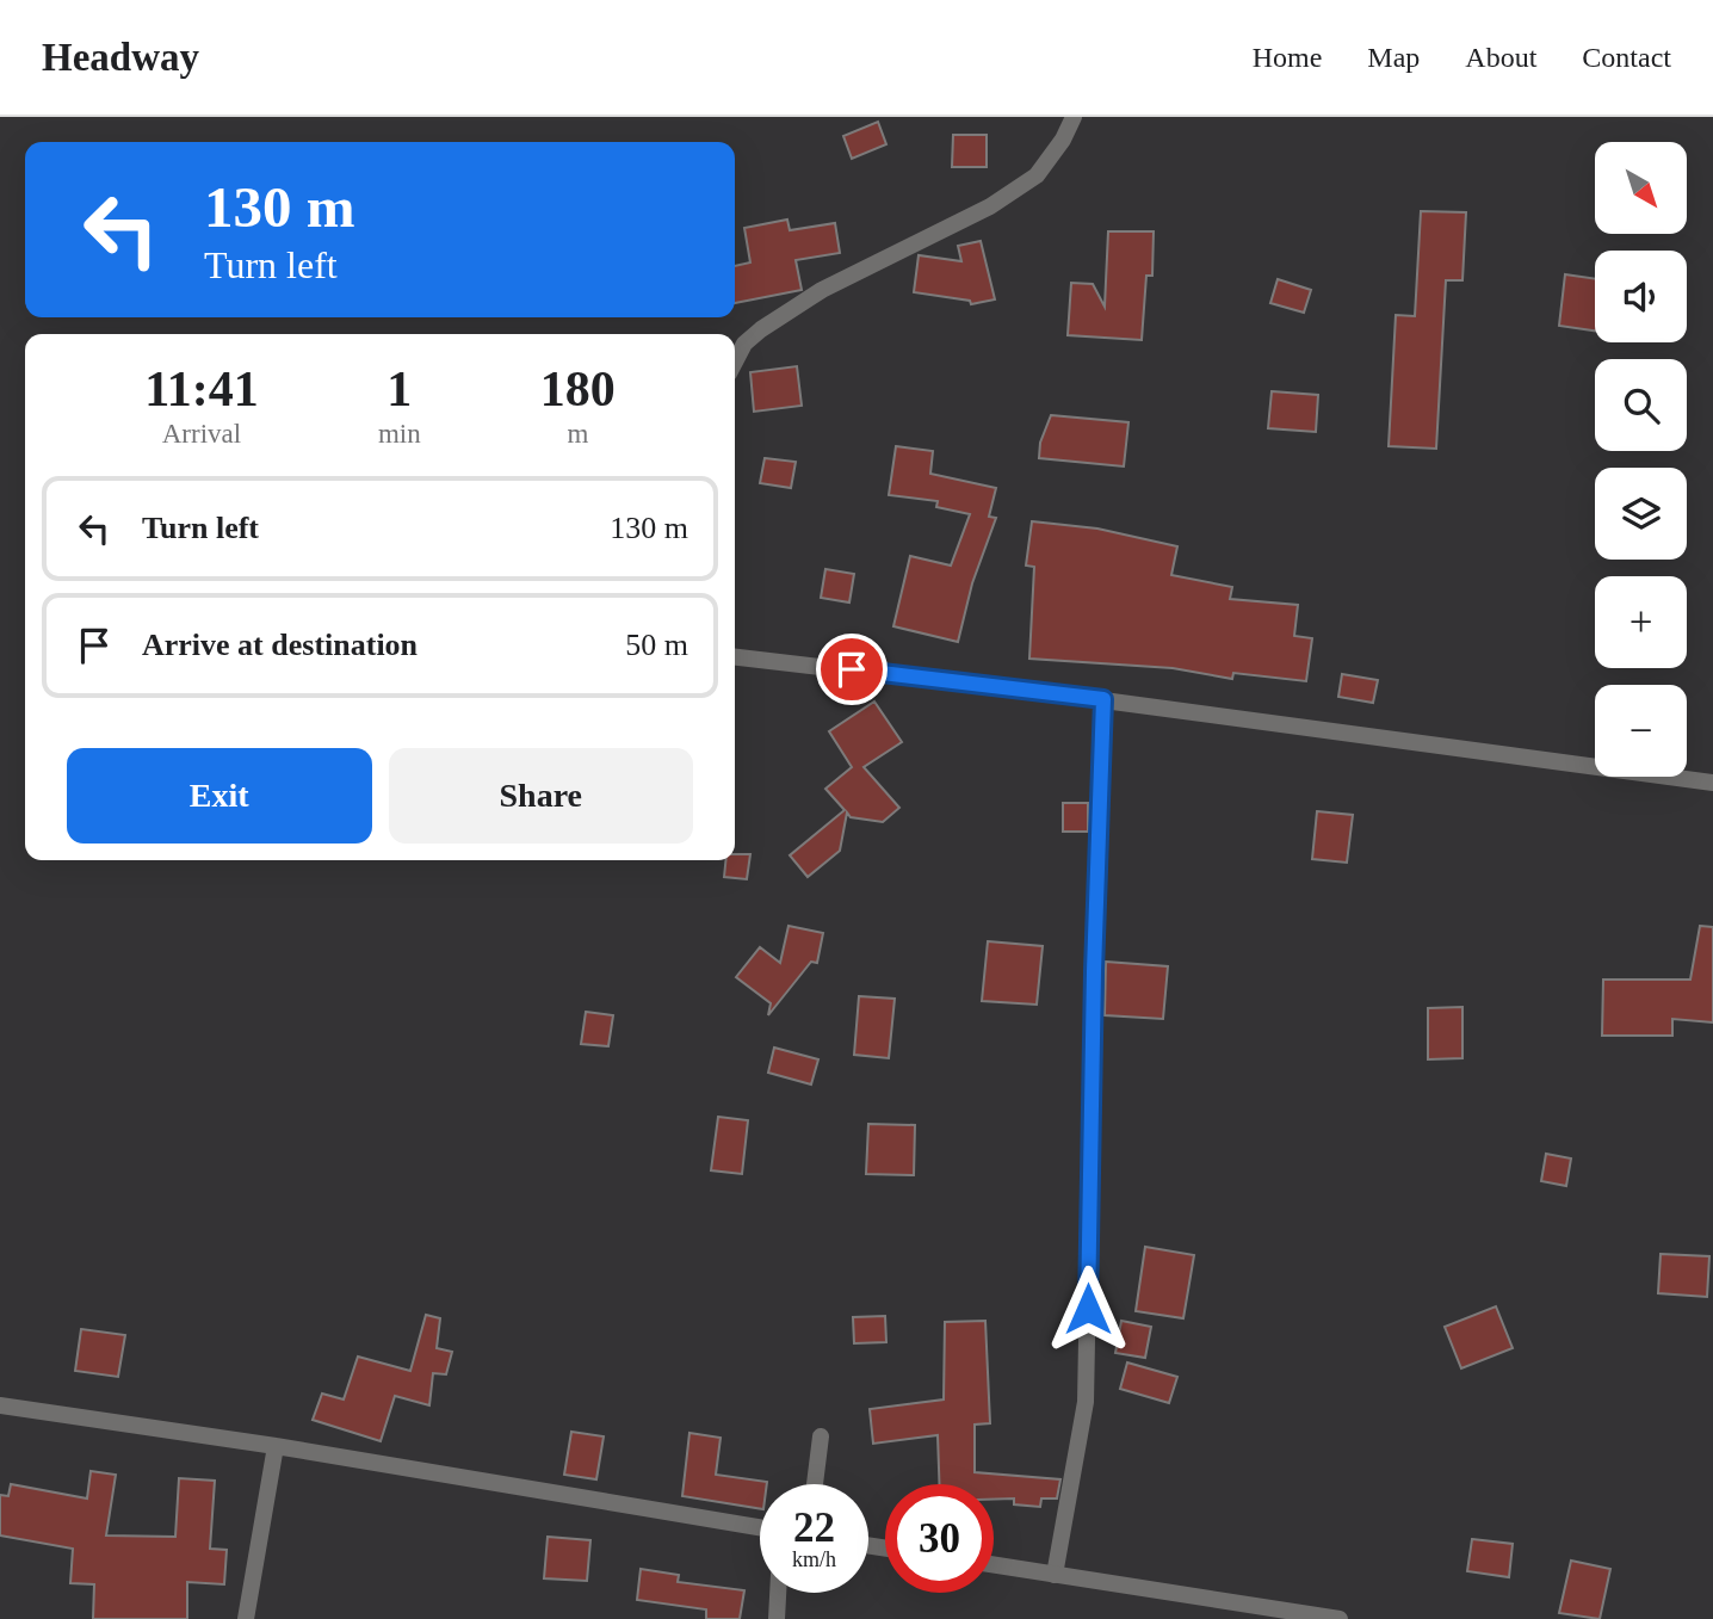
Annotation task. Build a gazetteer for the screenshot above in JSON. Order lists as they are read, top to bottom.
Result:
{
  "north": "bottom right",
  "page": {
    "header": "Headway",
    "nav": [
      "Home",
      "Map",
      "About",
      "Contact"
    ],
    "map_buttons": ["+", "−"],
    "turn": ["130 m", "Turn left"],
    "eta": [
      "11:41",
      "Arrival",
      "1",
      "min",
      "180",
      "m"
    ],
    "list": [
      {
        "name": "Turn left",
        "value": "130 m"
      },
      {
        "name": "Arrive at destination",
        "value": "50 m"
      }
    ],
    "buttons": ["Exit", "Share"],
    "speed": "22 km/h",
    "limit": "30"
  }
}
